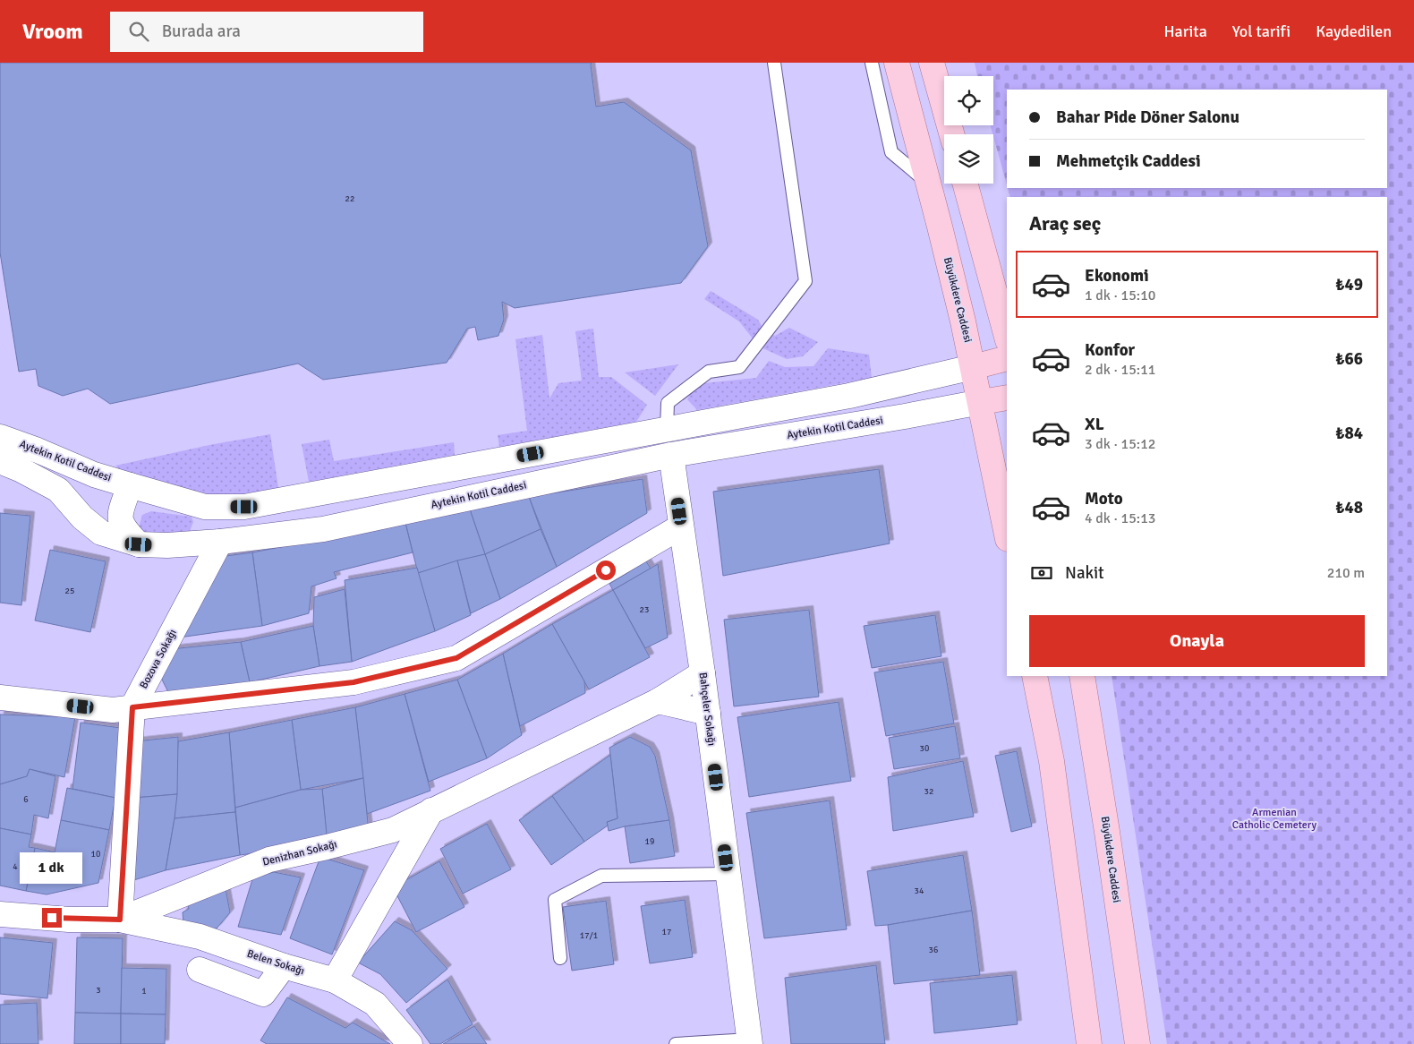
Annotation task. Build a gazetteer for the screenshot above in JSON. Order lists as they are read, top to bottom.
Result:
{
  "streets": {
    "main road": ["Büyükdere Caddesi"],
    "street": [
      "Aytekin Kotil Caddesi",
      "Bozova Sokağı",
      "Bahçeler Sokağı",
      "Denizhan Sokağı",
      "Belen Sokağı"
    ]
  },
  "crossings": [
    ["Büyükdere Caddesi", "Aytekin Kotil Caddesi"],
    ["Aytekin Kotil Caddesi", "Bozova Sokağı"],
    ["Aytekin Kotil Caddesi", "Bahçeler Sokağı"],
    ["Bozova Sokağı", "Denizhan Sokağı"],
    ["Bozova Sokağı", "Belen Sokağı"],
    ["Bahçeler Sokağı", "Denizhan Sokağı"],
    ["Denizhan Sokağı", "Belen Sokağı"]
  ],
  "parks": ["Armenian Catholic Cemetery"],
  "house_numbers": [
    "22",
    "25",
    "23",
    "30",
    "32",
    "6",
    "19",
    "10",
    "4",
    "34",
    "17",
    "17/1",
    "36",
    "3",
    "1"
  ],
  "page": {
    "header": "Vroom",
    "search": "Burada ara",
    "nav": ["Harita", "Yol tarifi", "Kaydedilen"],
    "banner": ["Bahar Pide Döner Salonu", "Mehmetçik Caddesi"],
    "heading": "Araç seç",
    "list": [
      {
        "name": "Ekonomi",
        "note": "1 dk · 15:10",
        "value": "₺49"
      },
      {
        "name": "Konfor",
        "note": "2 dk · 15:11",
        "value": "₺66"
      },
      {
        "name": "XL",
        "note": "3 dk · 15:12",
        "value": "₺84"
      },
      {
        "name": "Moto",
        "note": "4 dk · 15:13",
        "value": "₺48"
      }
    ],
    "pay": ["Nakit", "210 m"],
    "buttons": "Onayla",
    "bubble": "1 dk"
  }
}
